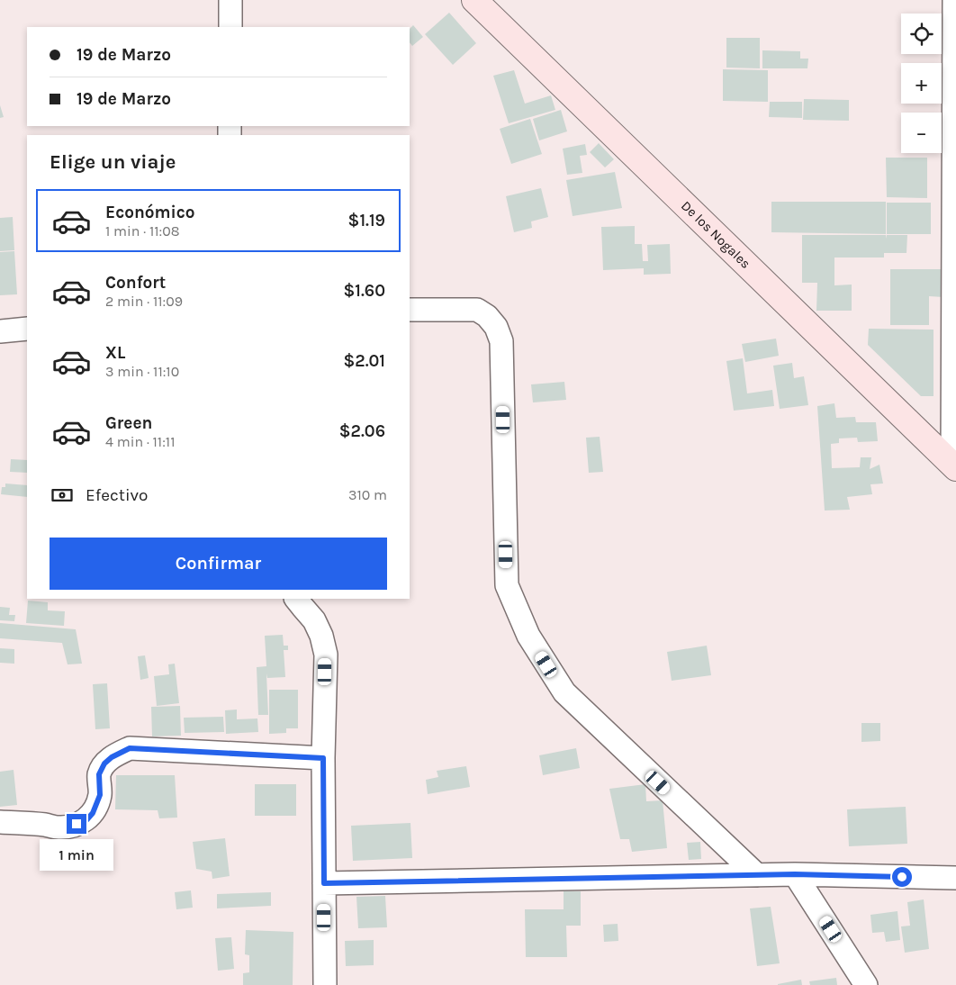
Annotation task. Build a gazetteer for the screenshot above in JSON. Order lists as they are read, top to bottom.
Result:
{
  "streets": {
    "street": ["De los Nogales"]
  },
  "page": {
    "map_buttons": ["+", "−"],
    "banner": ["19 de Marzo", "19 de Marzo"],
    "heading": "Elige un viaje",
    "list": [
      {
        "name": "Económico",
        "note": "1 min · 11:08",
        "value": "$1.19"
      },
      {
        "name": "Confort",
        "note": "2 min · 11:09",
        "value": "$1.60"
      },
      {
        "name": "XL",
        "note": "3 min · 11:10",
        "value": "$2.01"
      },
      {
        "name": "Green",
        "note": "4 min · 11:11",
        "value": "$2.06"
      }
    ],
    "pay": ["Efectivo", "310 m"],
    "buttons": "Confirmar",
    "bubble": "1 min"
  }
}
